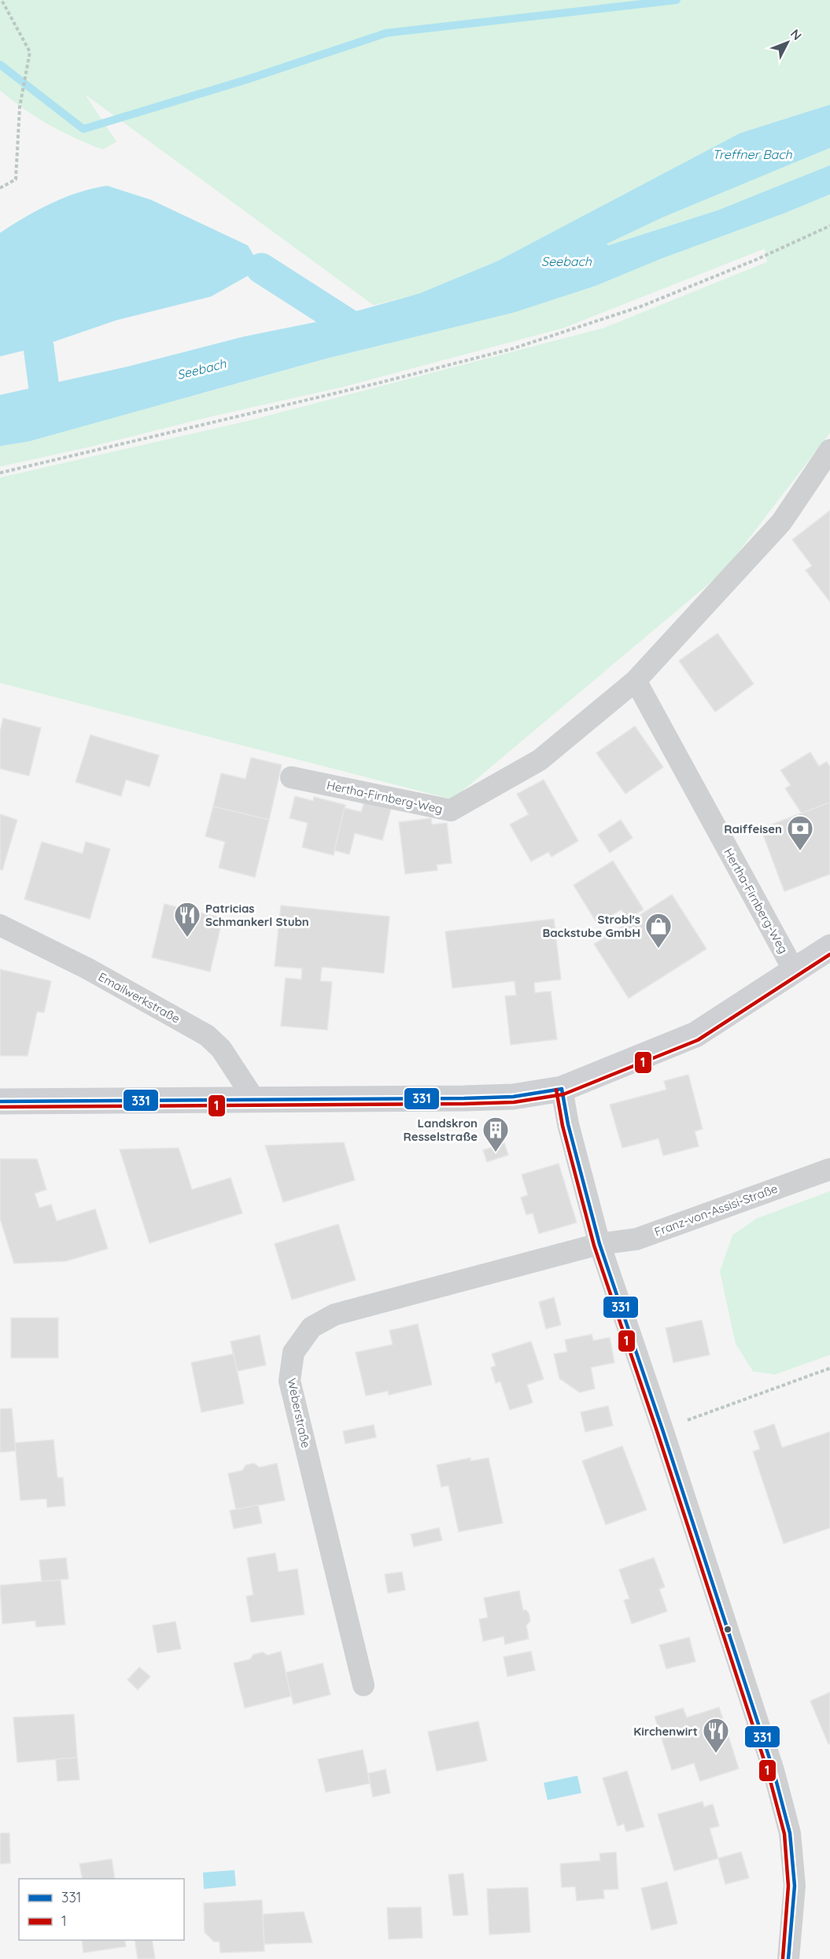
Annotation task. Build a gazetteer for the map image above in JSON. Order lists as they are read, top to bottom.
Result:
{
  "streets": {
    "street": [
      "Hertha-Firnberg-Weg",
      "Emailwerkstraße",
      "Franz-von-Assisi-Straße",
      "Weberstraße"
    ]
  },
  "crossings": [
    ["Franz-von-Assisi-Straße", "Weberstraße"]
  ],
  "water": ["Treffner Bach", "Seebach"],
  "places": {
    "bank": ["Raiffeisen"],
    "restaurant": ["Patricias Schmankerl Stubn", "Kirchenwirt"],
    "shop": ["Strobl's Backstube GmbH"],
    "building": ["Landskron Resselstraße"]
  },
  "lines": ["transit line 1", "transit line 331"],
  "legend": ["331", "1"],
  "north": "top right"
}
